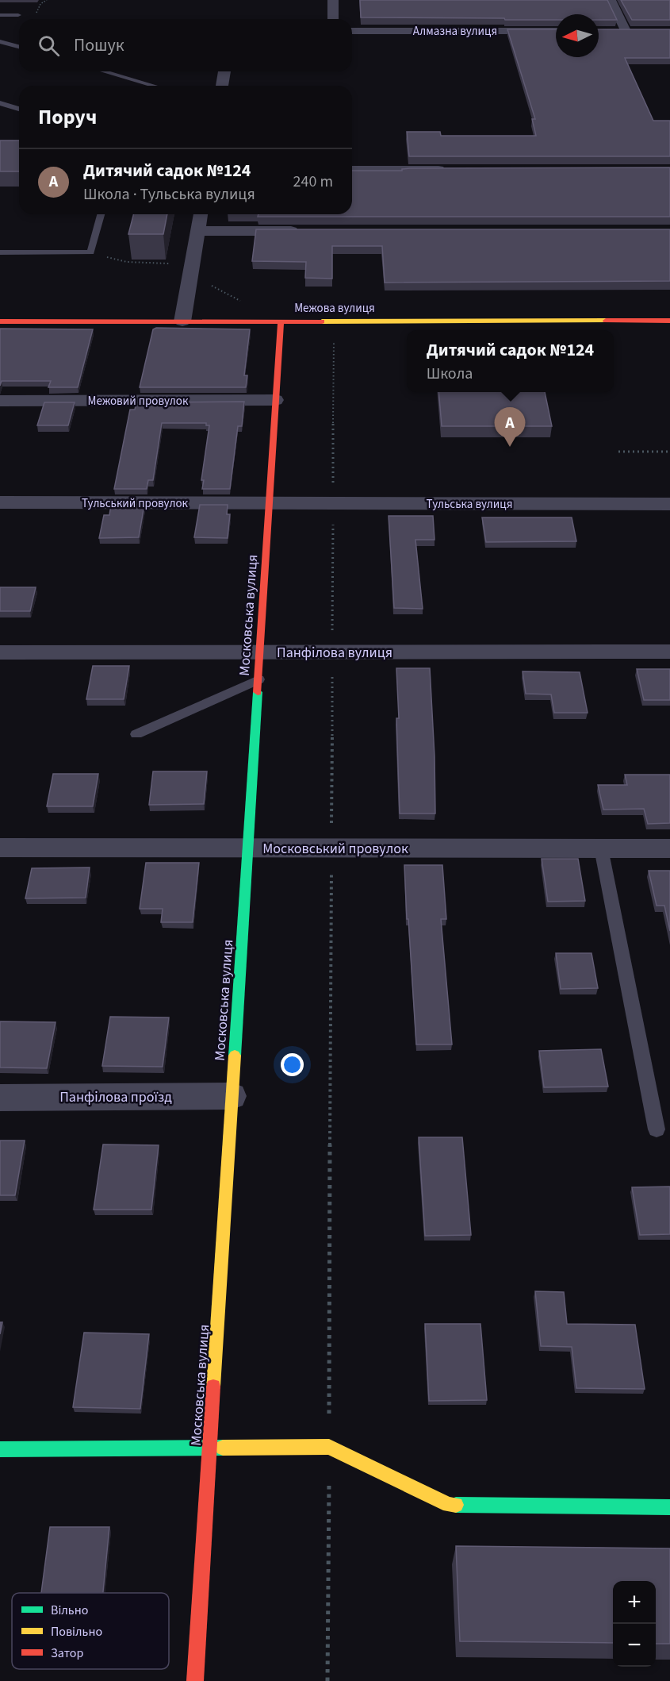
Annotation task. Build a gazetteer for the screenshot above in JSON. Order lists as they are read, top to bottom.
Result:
{
  "streets": {
    "street": [
      "Алмазна вулиця",
      "Межова вулиця",
      "Межовий провулок",
      "Тульський провулок",
      "Тульська вулиця",
      "Московська вулиця",
      "Панфілова вулиця",
      "Московський провулок",
      "Панфілова проїзд"
    ]
  },
  "crossings": [
    ["Межова вулиця", "Московська вулиця"],
    ["Межовий провулок", "Московська вулиця"],
    ["Тульський провулок", "Тульська вулиця"],
    ["Тульський провулок", "Московська вулиця"],
    ["Тульська вулиця", "Московська вулиця"],
    ["Московська вулиця", "Панфілова вулиця"],
    ["Московська вулиця", "Московський провулок"],
    ["Московська вулиця", "Панфілова проїзд"]
  ],
  "legend": ["Вільно", "Повільно", "Затор"],
  "north": "left",
  "page": {
    "search": "Пошук",
    "heading": "Поруч",
    "list": [
      {
        "mark": "A",
        "name": "Дитячий садок №124",
        "note": "Школа · Тульська вулиця",
        "value": "240 m"
      }
    ],
    "popup": ["Дитячий садок №124", "Школа"],
    "pins": "A",
    "map_buttons": ["+", "−"]
  }
}
